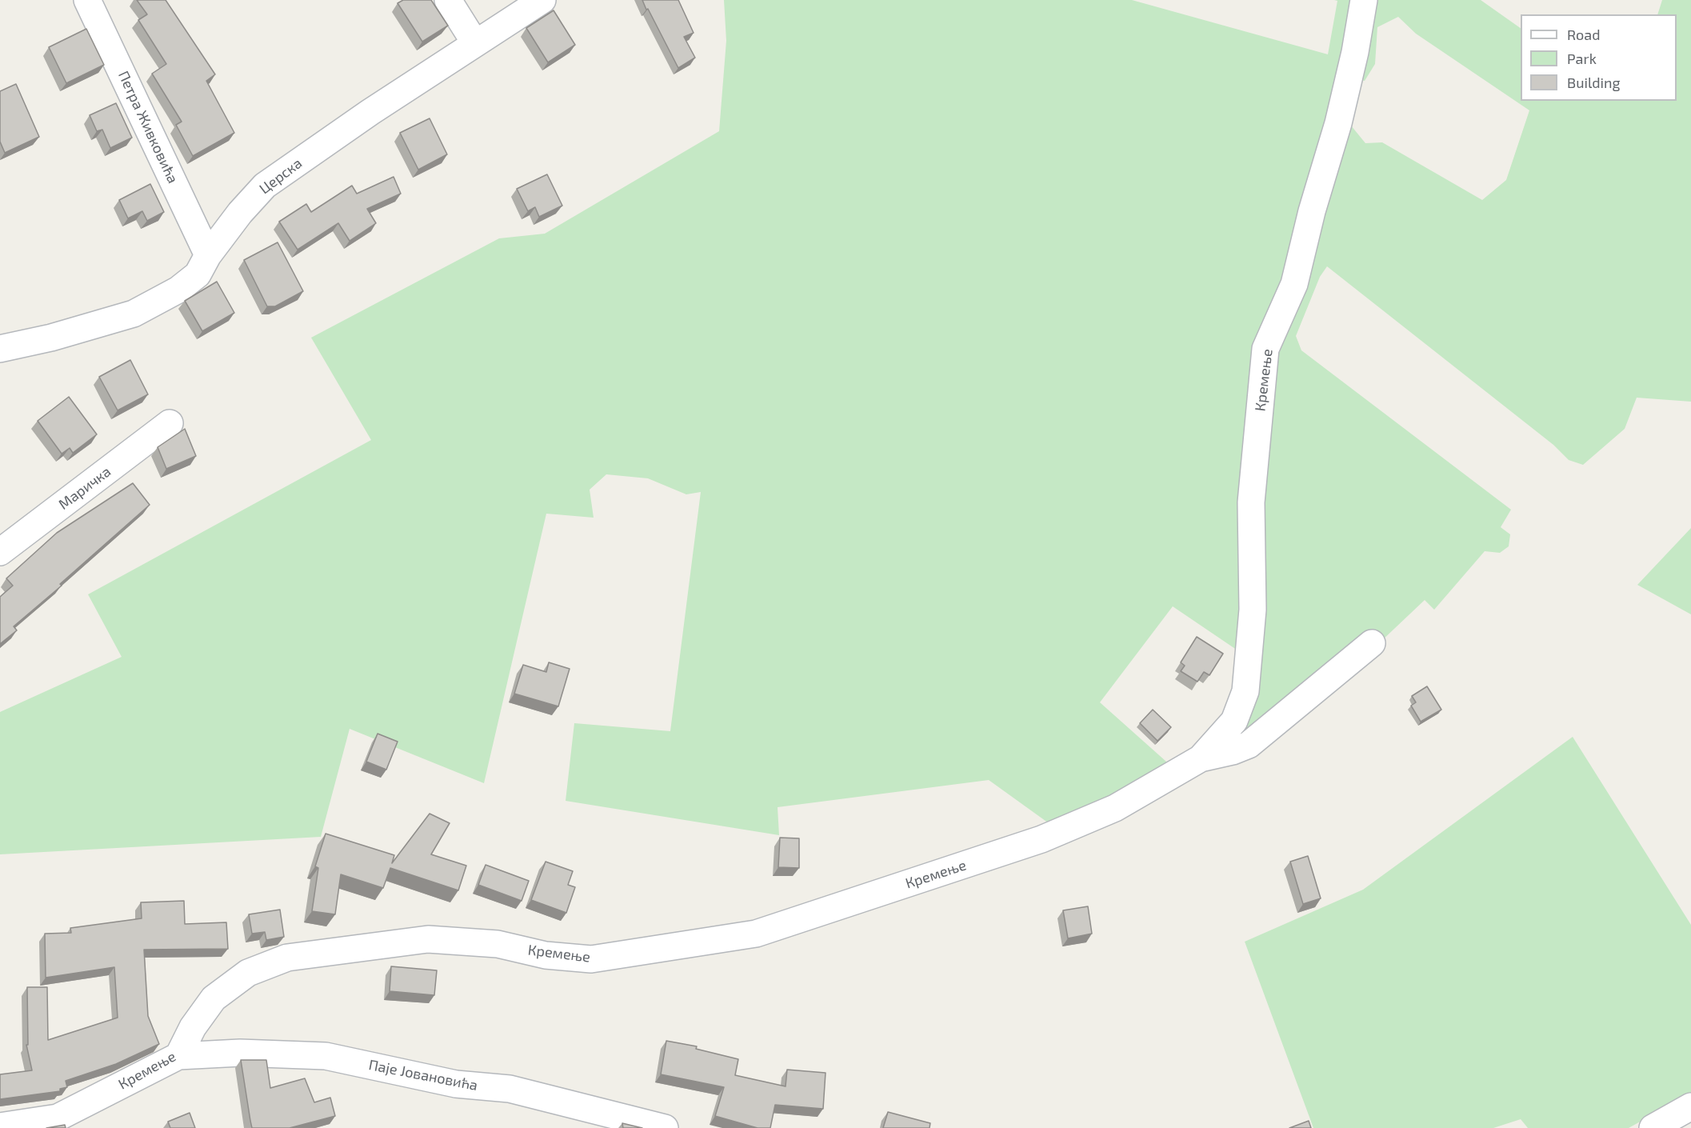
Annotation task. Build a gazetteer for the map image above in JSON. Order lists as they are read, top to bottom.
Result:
{
  "streets": {
    "street": [
      "Петра Живковића",
      "Церска",
      "Кремење",
      "Маричка",
      "Паје Јовановића"
    ]
  },
  "crossings": [
    ["Петра Живковића", "Церска"],
    ["Кремење", "Паје Јовановића"]
  ],
  "legend": ["Road", "Park", "Building"]
}
